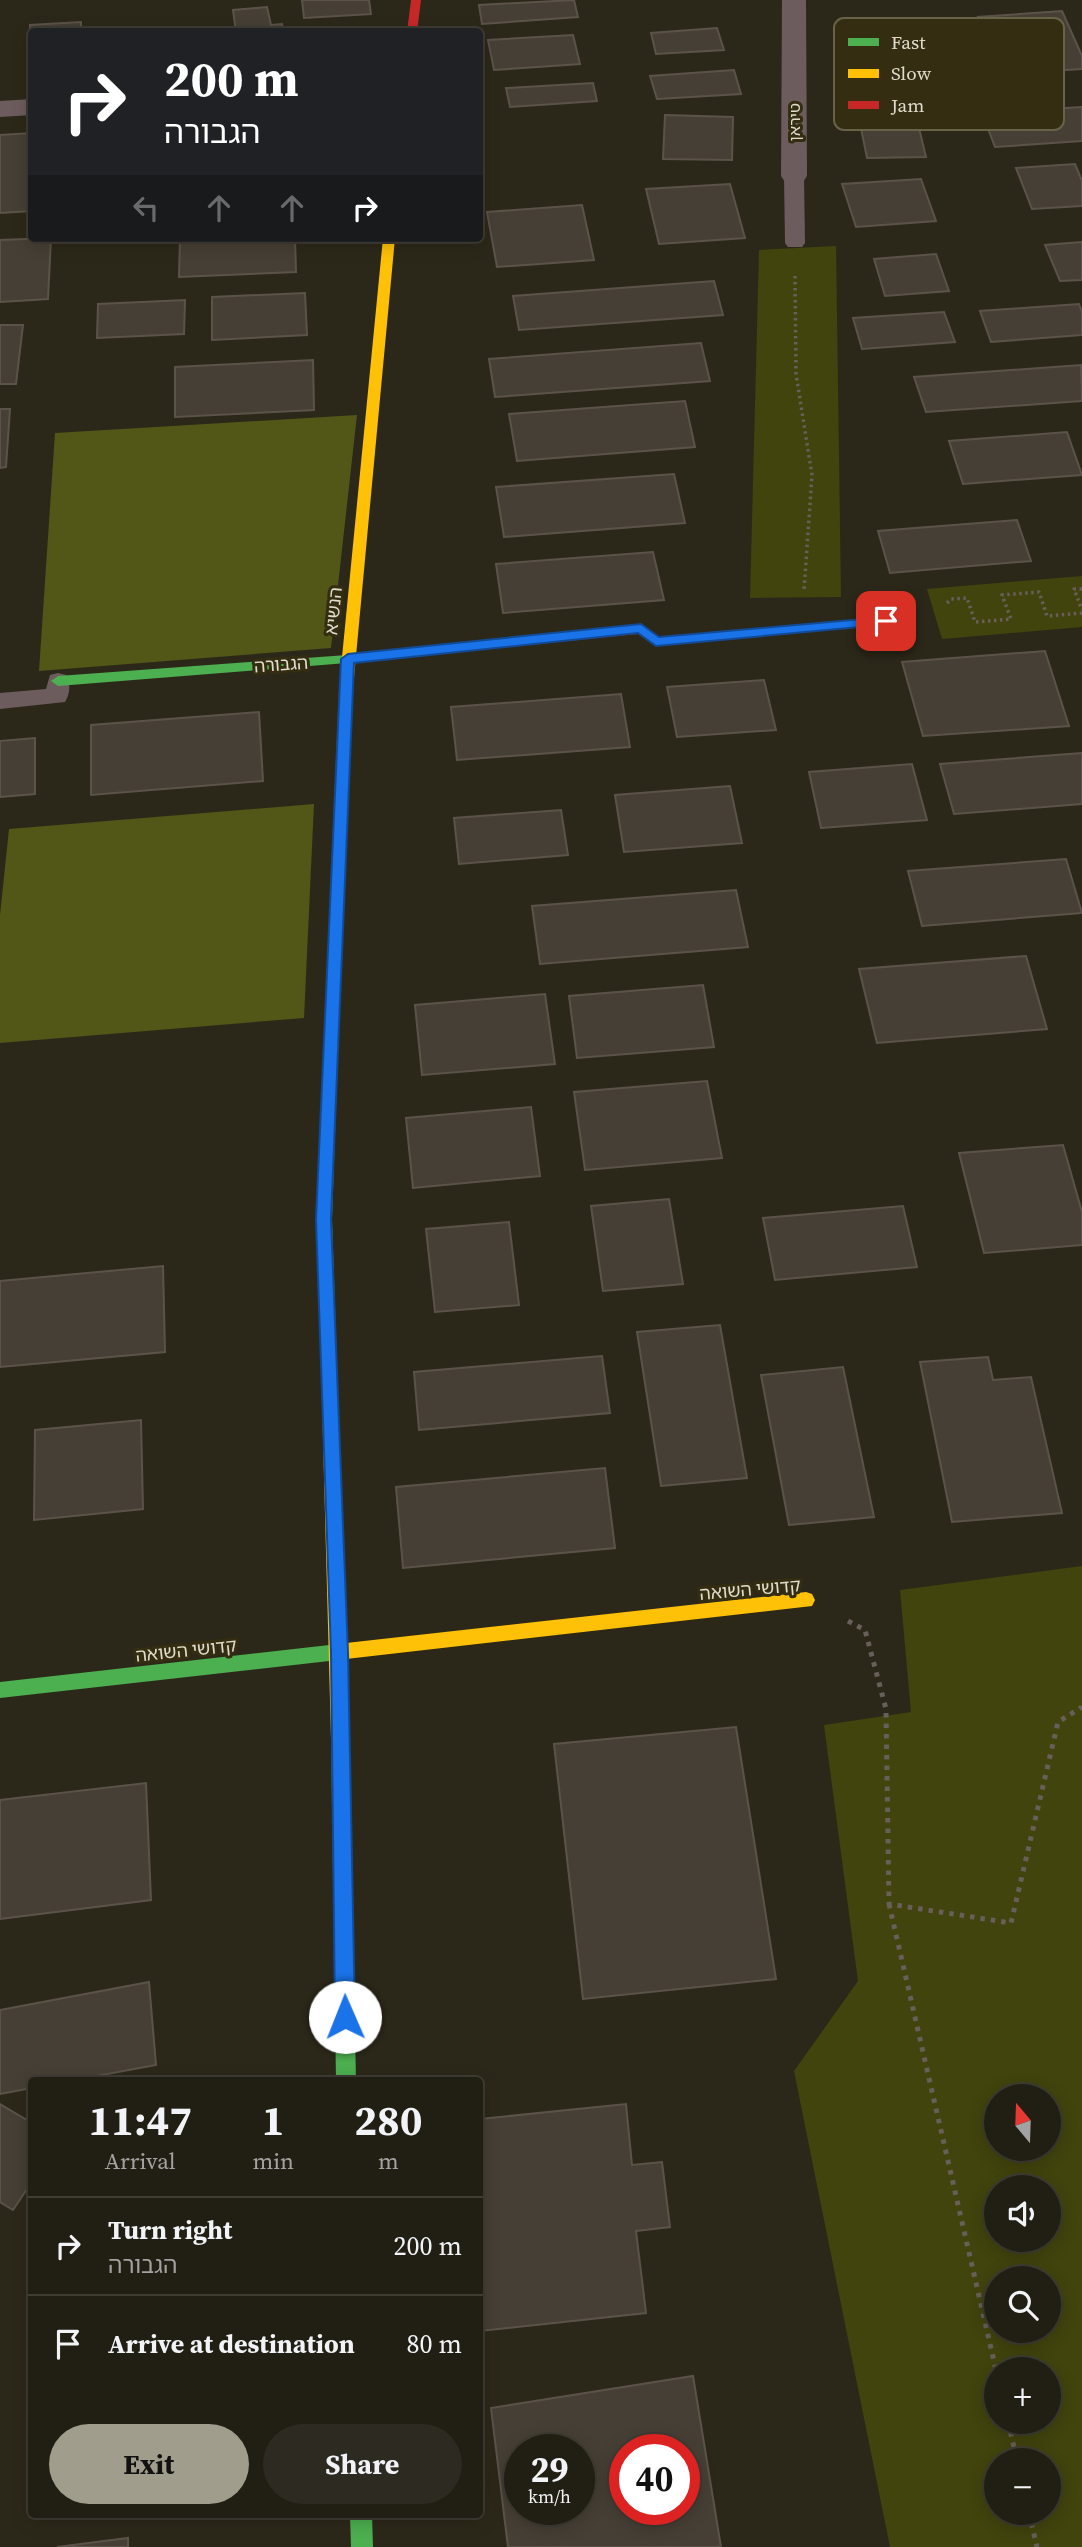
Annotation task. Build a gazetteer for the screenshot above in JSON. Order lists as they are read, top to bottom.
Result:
{
  "streets": {
    "street": [
      "טיראן",
      "הנשיא",
      "הגבורה",
      "קדושי השואה"
    ]
  },
  "crossings": [
    ["הנשיא", "הגבורה"],
    ["הנשיא", "קדושי השואה"]
  ],
  "legend": ["Fast", "Slow", "Jam"],
  "north": "top",
  "page": {
    "turn": ["200 m", "הגבורה"],
    "eta": [
      "11:47",
      "Arrival",
      "1",
      "min",
      "280",
      "m"
    ],
    "map_buttons": ["+", "−"],
    "list": [
      {
        "name": "Turn right",
        "note": "הגבורה",
        "value": "200 m"
      },
      {
        "name": "Arrive at destination",
        "value": "80 m"
      }
    ],
    "buttons": ["Exit", "Share"],
    "speed": "29 km/h",
    "limit": "40"
  }
}
